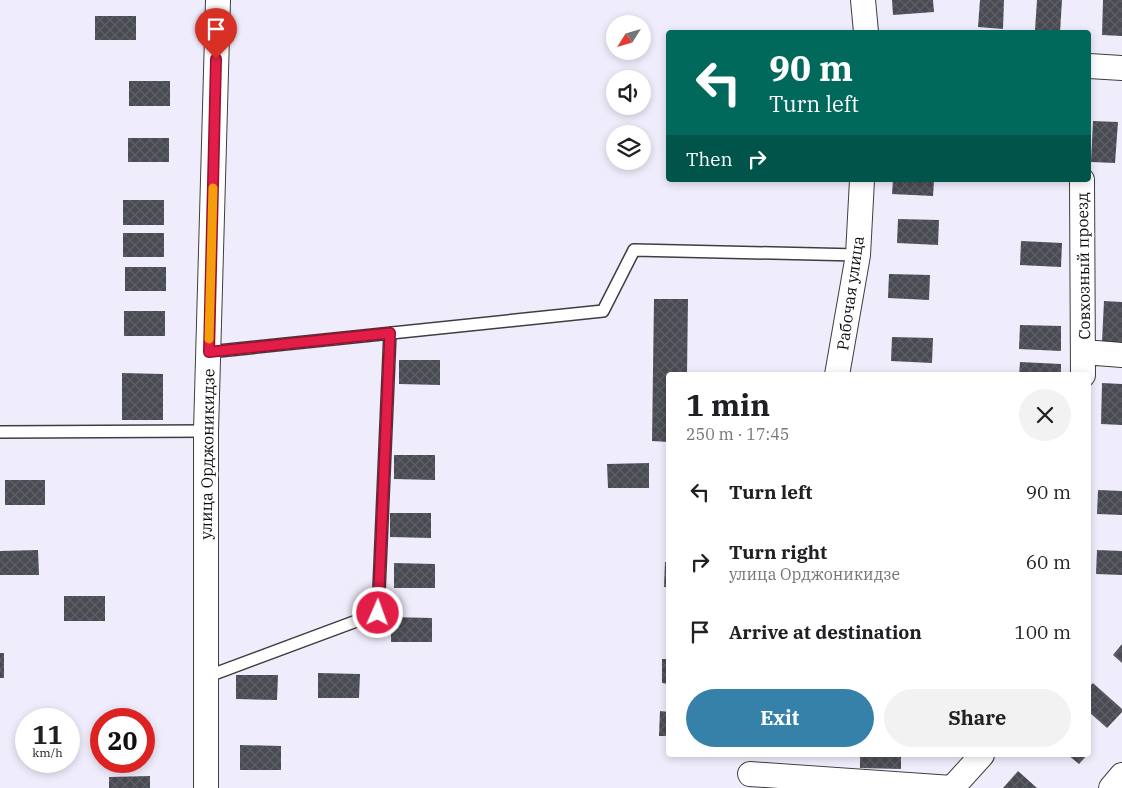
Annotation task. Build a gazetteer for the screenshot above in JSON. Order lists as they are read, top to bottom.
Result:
{
  "streets": {
    "street": ["Совхозный проезд", "Рабочая улица", "улица Орджоникидзе"]
  },
  "north": "bottom left",
  "page": {
    "turn": ["90 m", "Turn left"],
    "then": "Then",
    "heading": ["1 min", "250 m · 17:45"],
    "list": [
      {
        "name": "Turn left",
        "value": "90 m"
      },
      {
        "name": "Turn right",
        "note": "улица Орджоникидзе",
        "value": "60 m"
      },
      {
        "name": "Arrive at destination",
        "value": "100 m"
      }
    ],
    "buttons": ["Exit", "Share"],
    "speed": "11 km/h",
    "limit": "20"
  }
}
